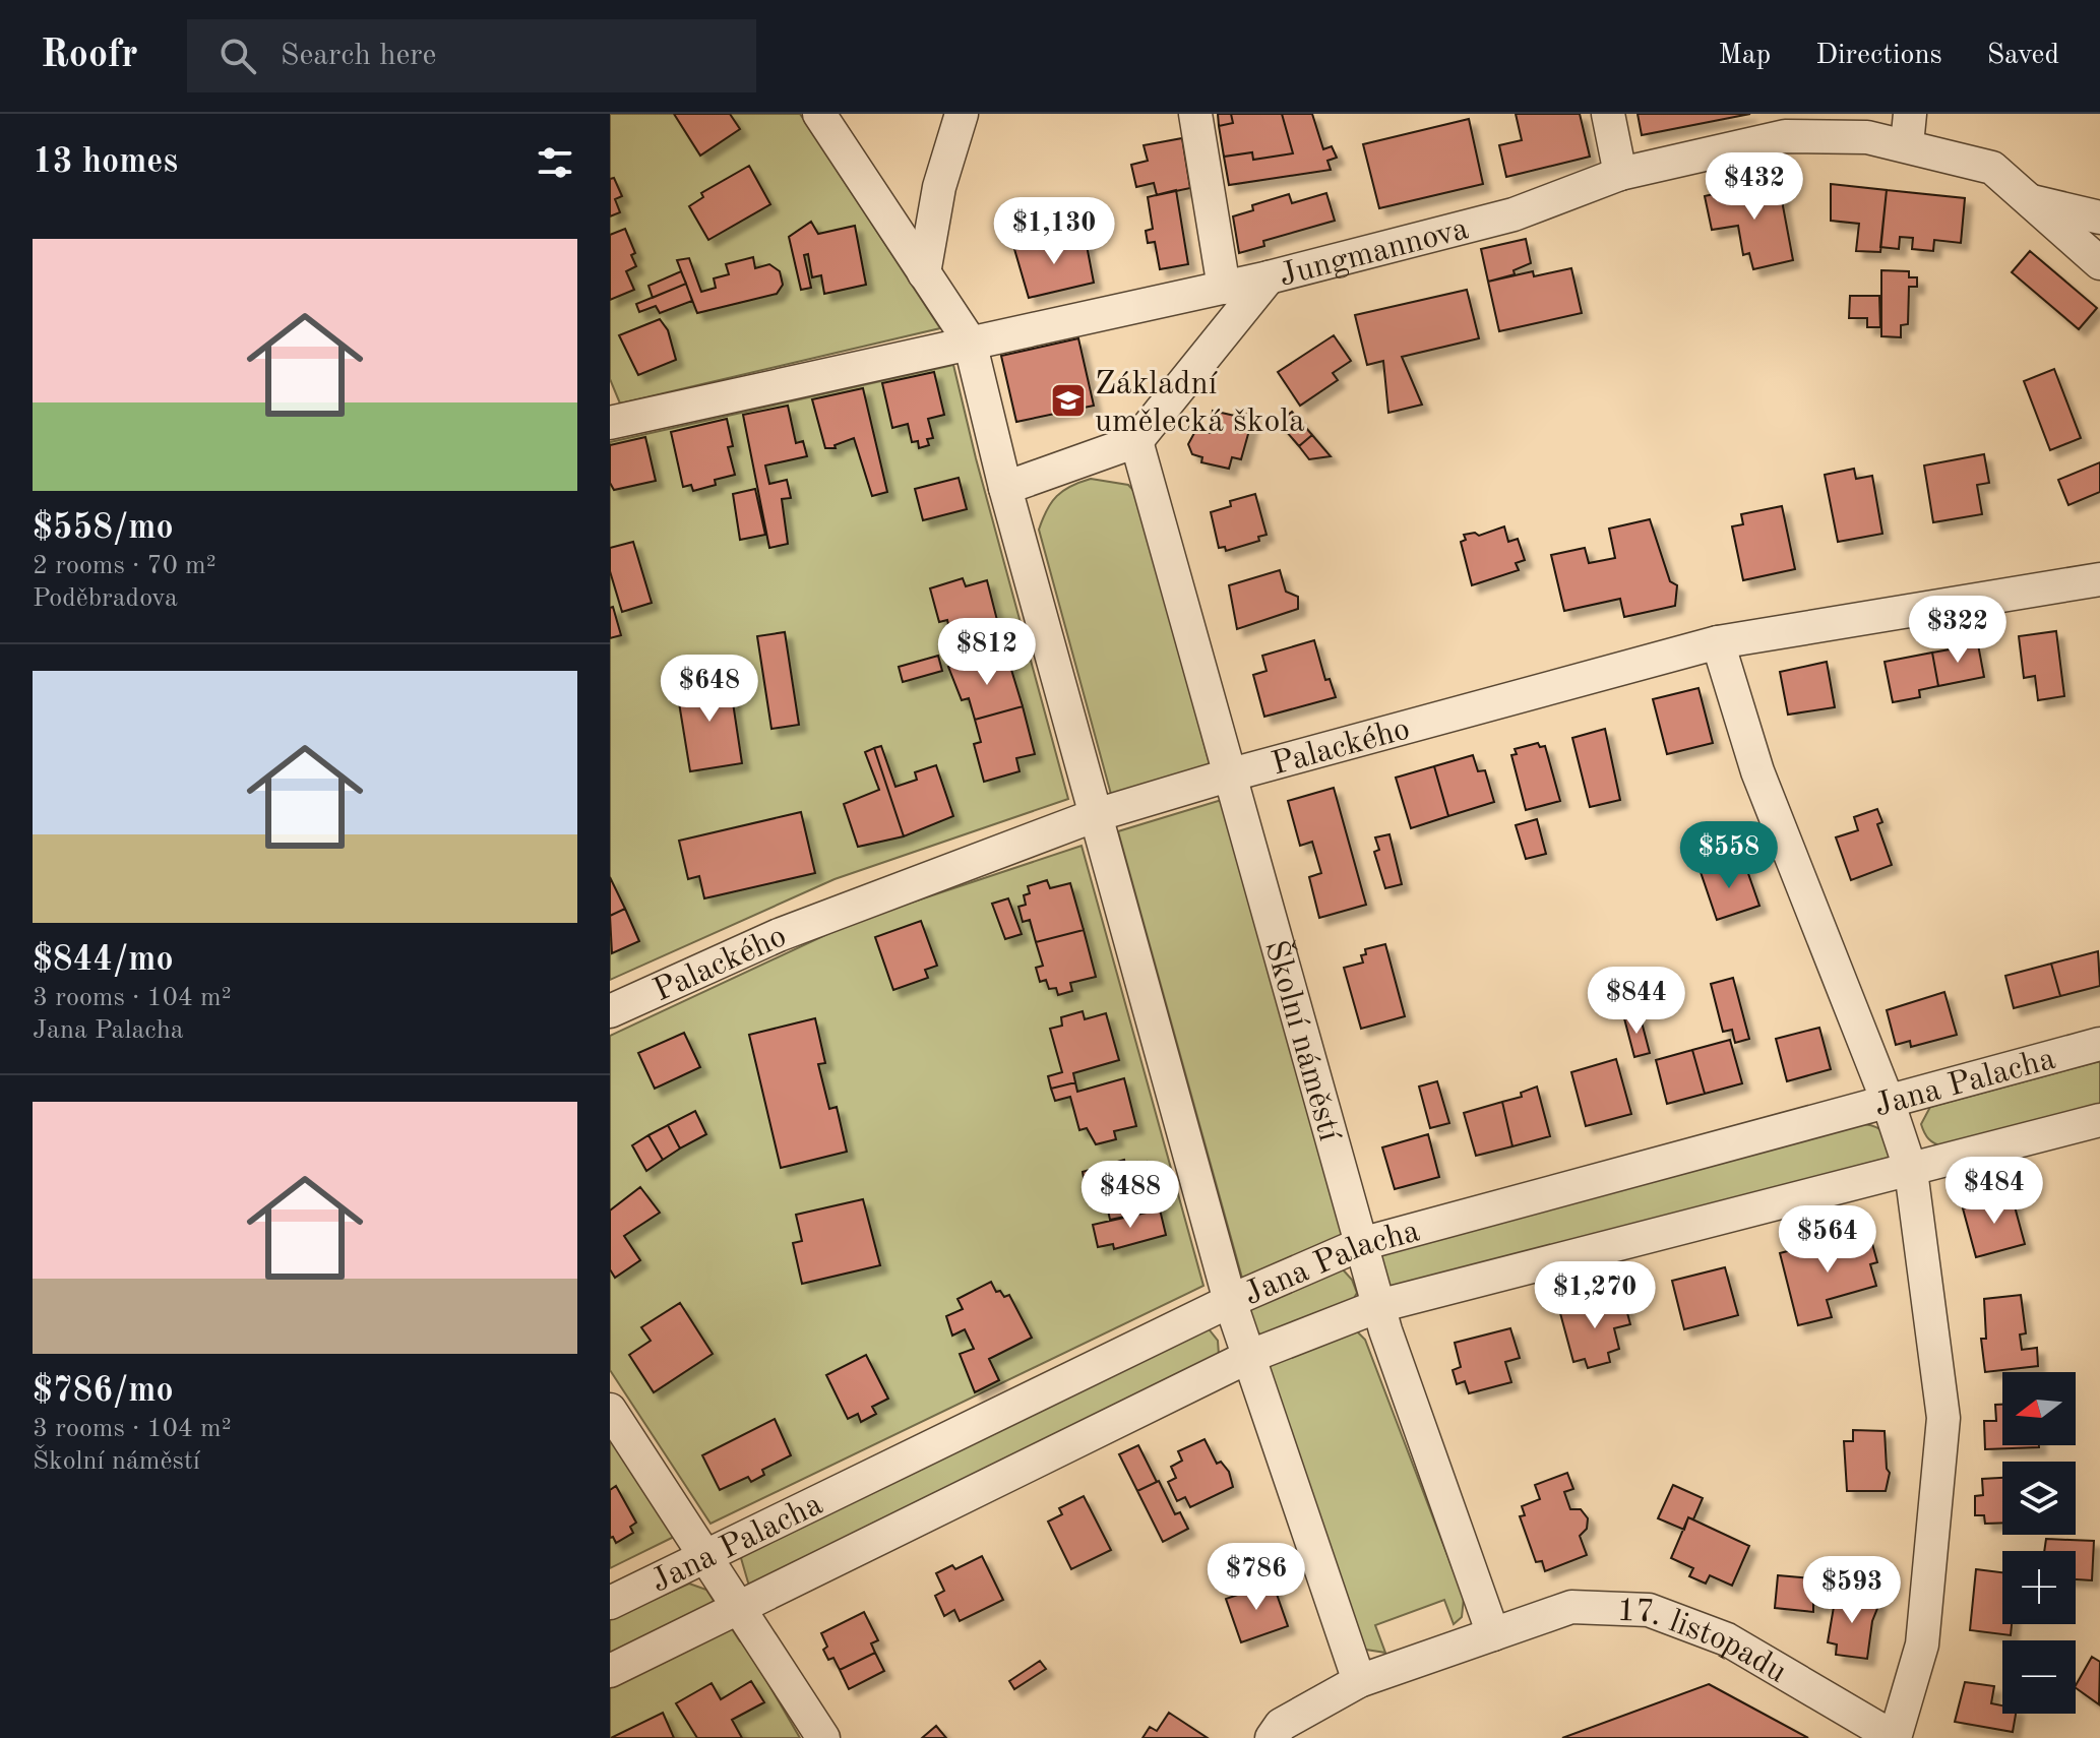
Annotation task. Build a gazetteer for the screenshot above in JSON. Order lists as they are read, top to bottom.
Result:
{
  "streets": {
    "street": [
      "Jungmannova",
      "Palackého",
      "Školní náměstí",
      "Jana Palacha",
      "17. listopadu"
    ]
  },
  "crossings": [
    ["Palackého", "Školní náměstí"],
    ["Školní náměstí", "Jana Palacha"],
    ["Školní náměstí", "17. listopadu"]
  ],
  "places": {
    "school or university": ["Základní umělecká škola"]
  },
  "north": "left",
  "page": {
    "header": "Roofr",
    "search": "Search here",
    "nav": ["Map", "Directions", "Saved"],
    "heading": "13 homes",
    "price": [
      "$432",
      "$1,130",
      "$322",
      "$812",
      "$648",
      "$558",
      "$844",
      "$484",
      "$488",
      "$564",
      "$1,270",
      "$786",
      "$593"
    ],
    "list": [
      {
        "name": "$558/mo",
        "note": "2 rooms · 70 m² · Poděbradova"
      },
      {
        "name": "$844/mo",
        "note": "3 rooms · 104 m² · Jana Palacha"
      },
      {
        "name": "$786/mo",
        "note": "3 rooms · 104 m² · Školní náměstí"
      }
    ],
    "map_buttons": ["+", "−"]
  }
}
